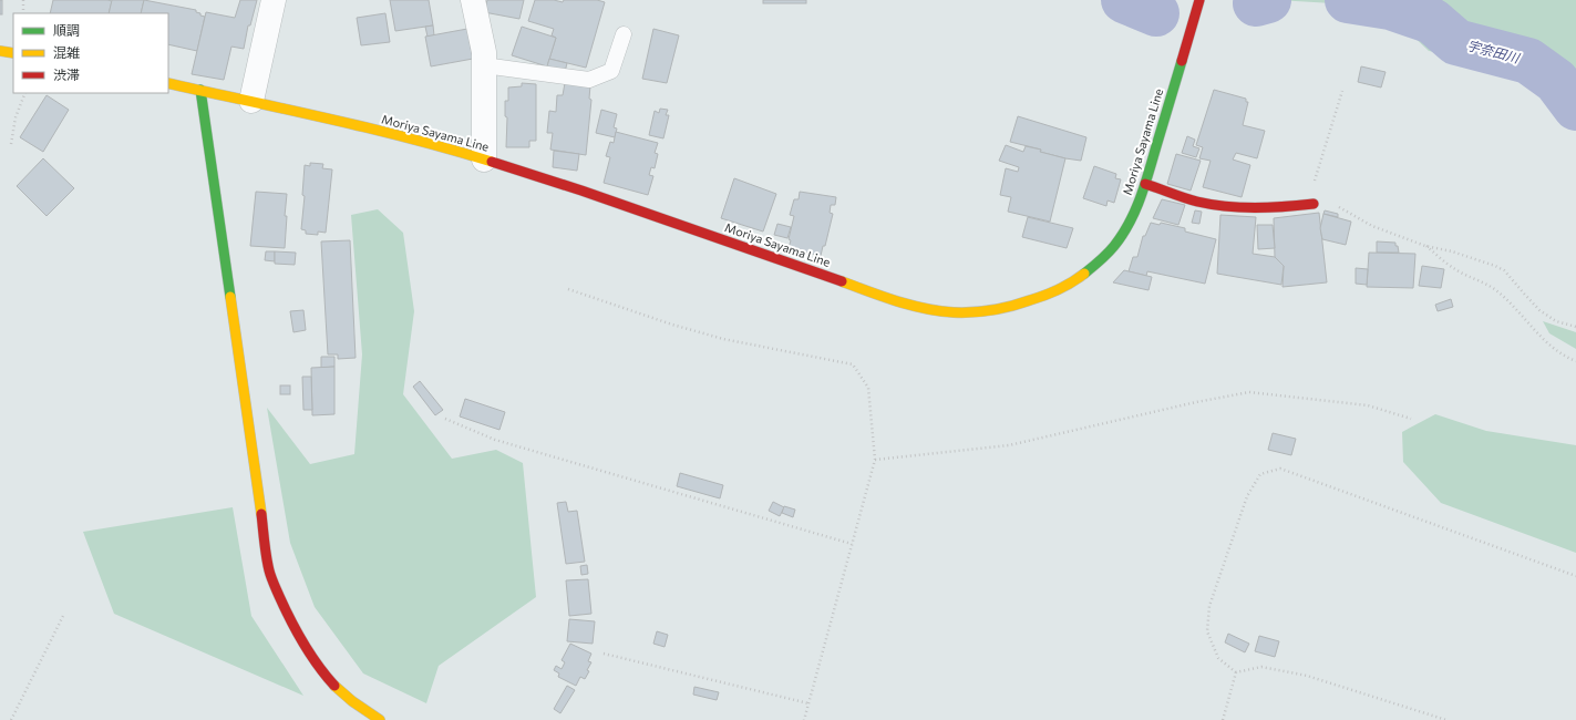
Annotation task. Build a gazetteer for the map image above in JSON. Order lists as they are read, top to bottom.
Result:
{
  "streets": {
    "main road": ["Moriya Sayama Line"]
  },
  "water": ["宇奈田川"],
  "legend": ["順調", "混雑", "渋滞"]
}
